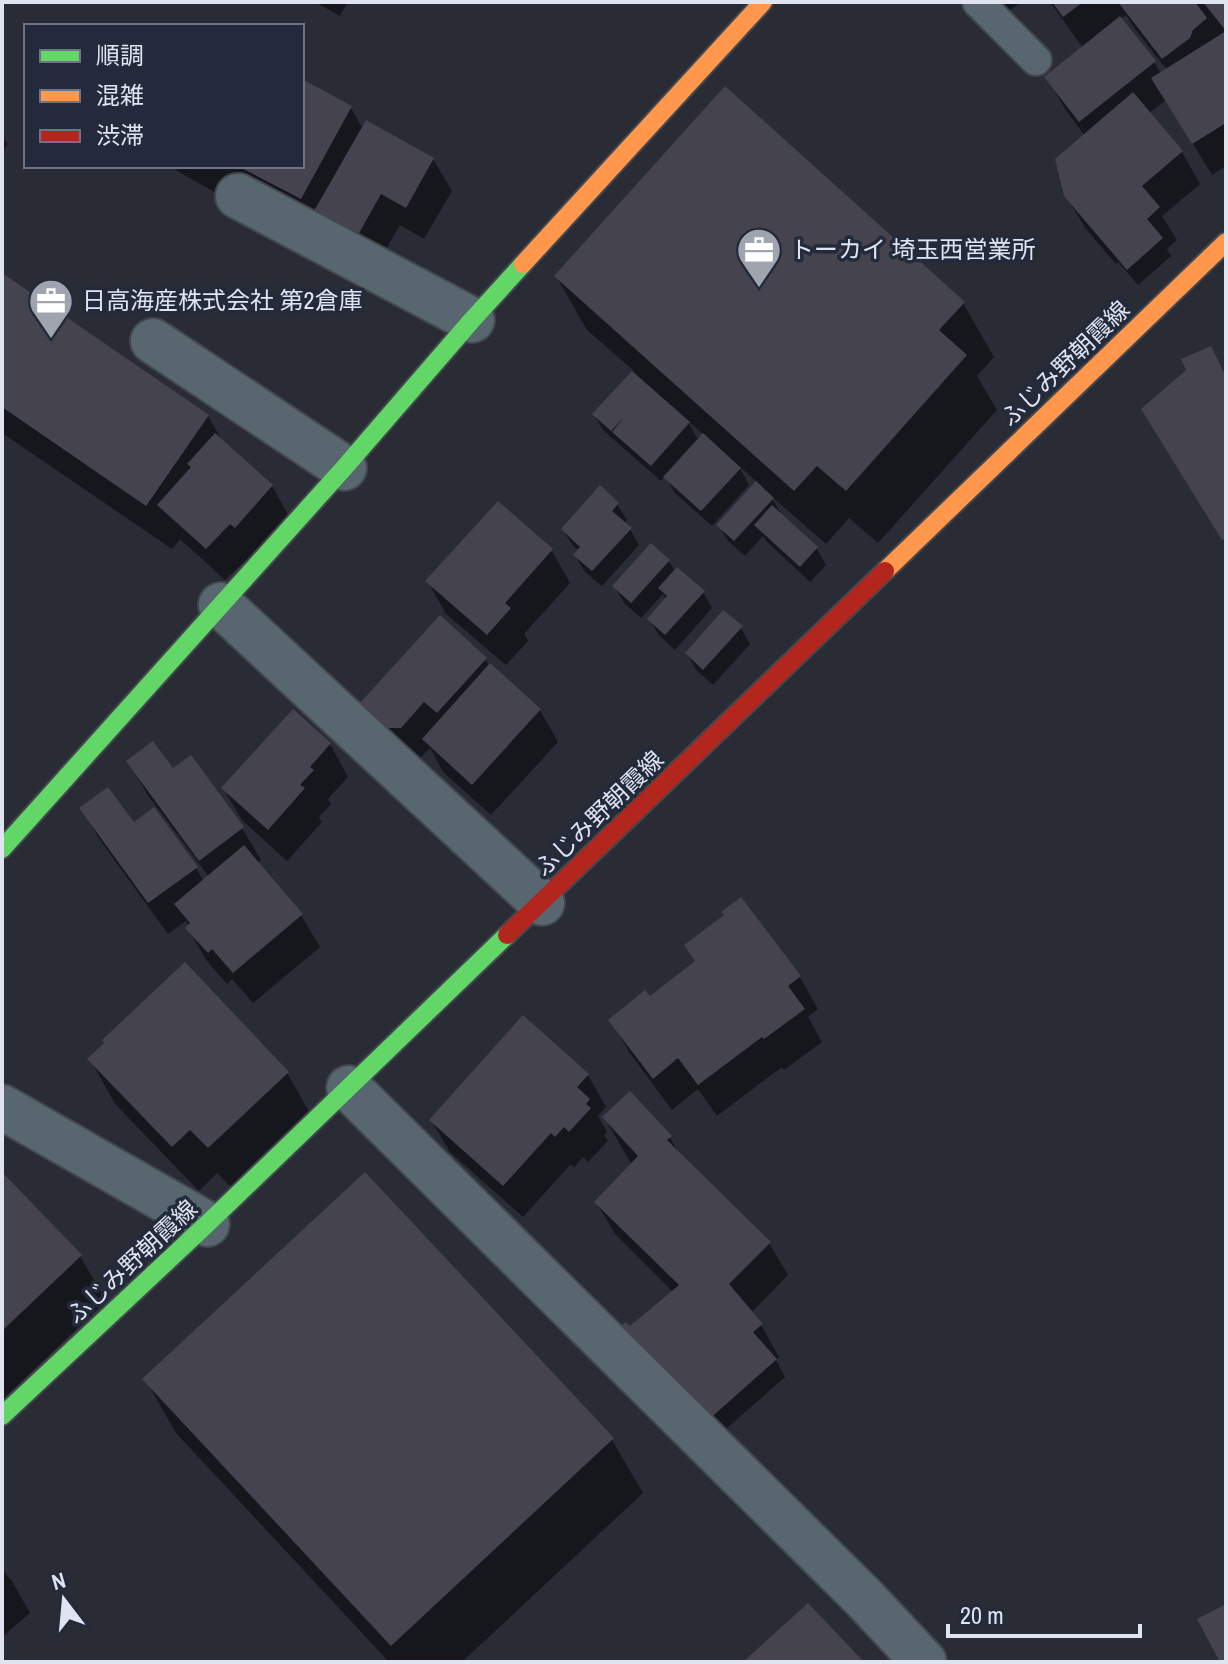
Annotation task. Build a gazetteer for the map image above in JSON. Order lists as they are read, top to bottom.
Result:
{
  "streets": {
    "main road": ["ふじみ野朝霞線"]
  },
  "places": {
    "office": ["トーカイ 埼玉西営業所", "日高海産株式会社 第2倉庫"]
  },
  "legend": ["順調", "混雑", "渋滞"],
  "scale_bar": "20 m",
  "north": "top"
}
